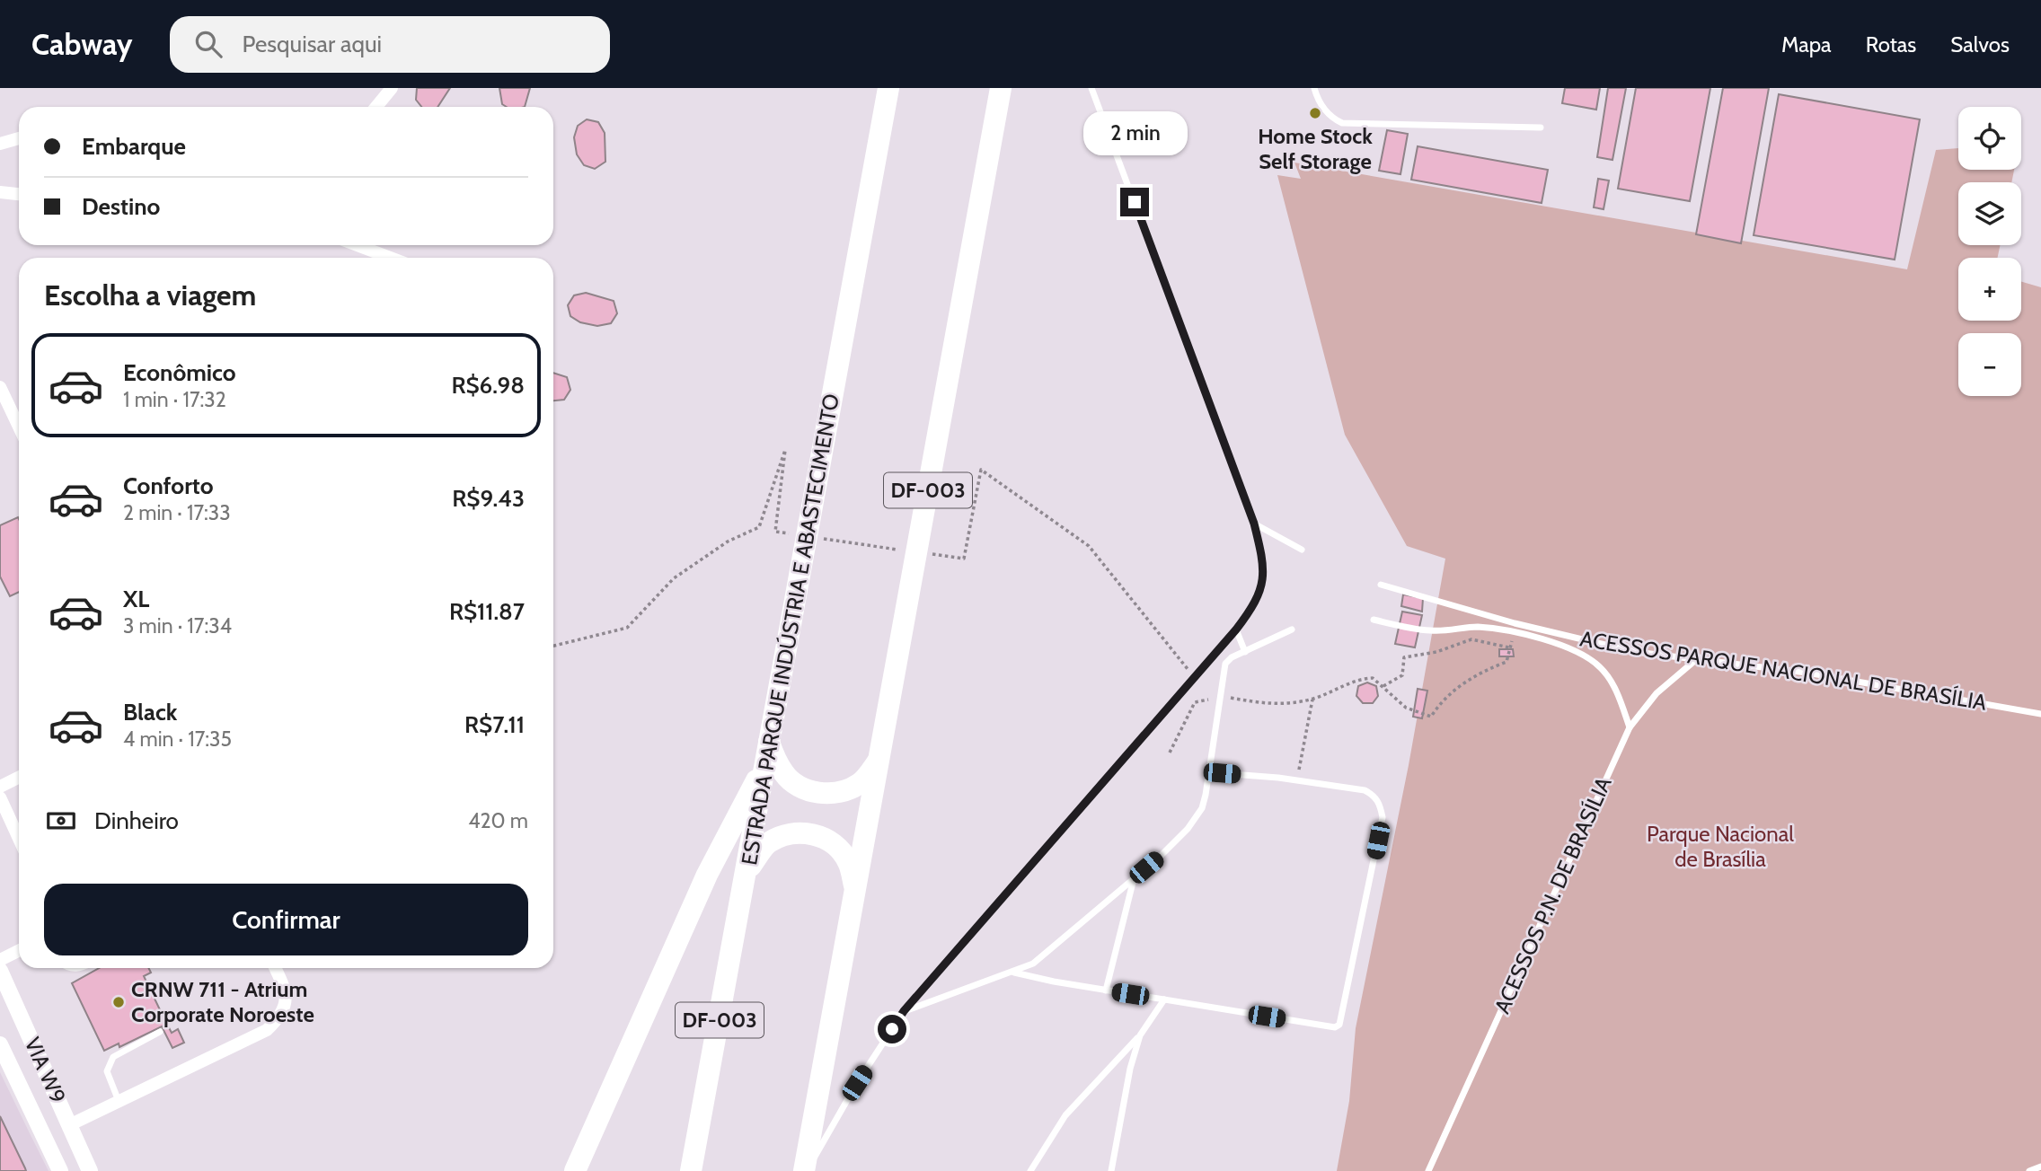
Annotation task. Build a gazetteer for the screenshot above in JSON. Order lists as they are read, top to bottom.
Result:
{
  "streets": {
    "highway": ["DF-003", "ESTRADA PARQUE INDÚSTRIA E ABASTECIMENTO"],
    "street": ["VIA W9"],
    "lane": ["ACESSOS PARQUE NACIONAL DE BRASÍLIA", "ACESSOS P.N. DE BRASÍLIA"]
  },
  "crossings": [
    ["ACESSOS PARQUE NACIONAL DE BRASÍLIA", "ACESSOS P.N. DE BRASÍLIA"]
  ],
  "parks": ["Parque Nacional de Brasília"],
  "places": ["Home Stock Self Storage", "CRNW 711 - Atrium Corporate Noroeste"],
  "page": {
    "header": "Cabway",
    "search": "Pesquisar aqui",
    "nav": ["Mapa", "Rotas", "Salvos"],
    "map_buttons": ["+", "−"],
    "banner": ["Embarque", "Destino"],
    "bubble": "2 min",
    "heading": "Escolha a viagem",
    "list": [
      {
        "name": "Econômico",
        "note": "1 min · 17:32",
        "value": "R$6.98"
      },
      {
        "name": "Conforto",
        "note": "2 min · 17:33",
        "value": "R$9.43"
      },
      {
        "name": "XL",
        "note": "3 min · 17:34",
        "value": "R$11.87"
      },
      {
        "name": "Black",
        "note": "4 min · 17:35",
        "value": "R$7.11"
      }
    ],
    "pay": ["Dinheiro", "420 m"],
    "buttons": "Confirmar"
  }
}
